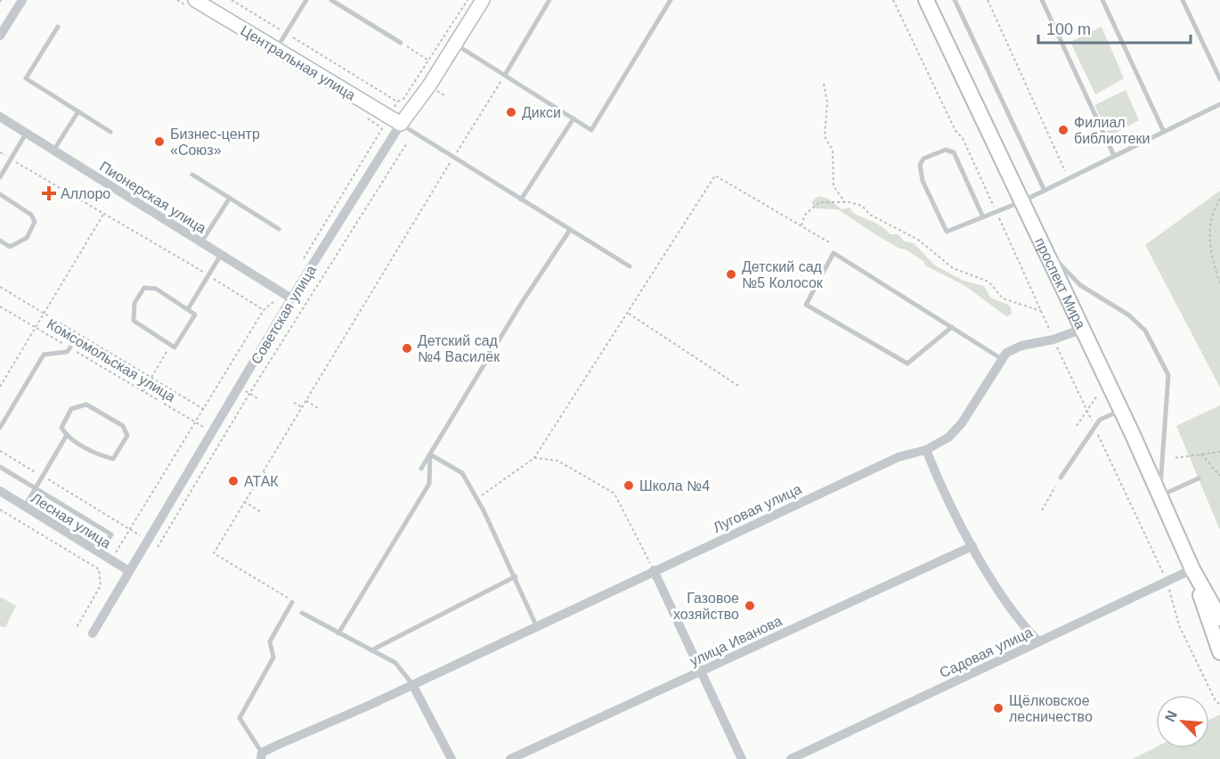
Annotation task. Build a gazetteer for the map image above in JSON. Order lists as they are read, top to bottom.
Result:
{
  "streets": {
    "main road": ["проспект Мира"],
    "street": [
      "Центральная улица",
      "Пионерская улица",
      "Советская улица",
      "Луговая улица",
      "Лесная улица",
      "улица Иванова",
      "Садовая улица"
    ],
    "path": ["Комсомольская улица"]
  },
  "crossings": [
    ["Центральная улица", "Советская улица"],
    ["Пионерская улица", "Советская улица"],
    ["проспект Мира", "Луговая улица"],
    ["проспект Мира", "Садовая улица"],
    ["Советская улица", "Комсомольская улица"],
    ["Советская улица", "Лесная улица"]
  ],
  "places": {
    "other": [
      "Дикси",
      "Филиал библиотеки",
      "Бизнес-центр «Союз»",
      "Детский сад №5 Колосок",
      "Детский сад №4 Василёк",
      "АТАК",
      "Школа №4",
      "Газовое хозяйство",
      "Щёлковское лесничество"
    ],
    "health": ["Аллоро"]
  },
  "scale_bar": "100 m",
  "north": "top left"
}
